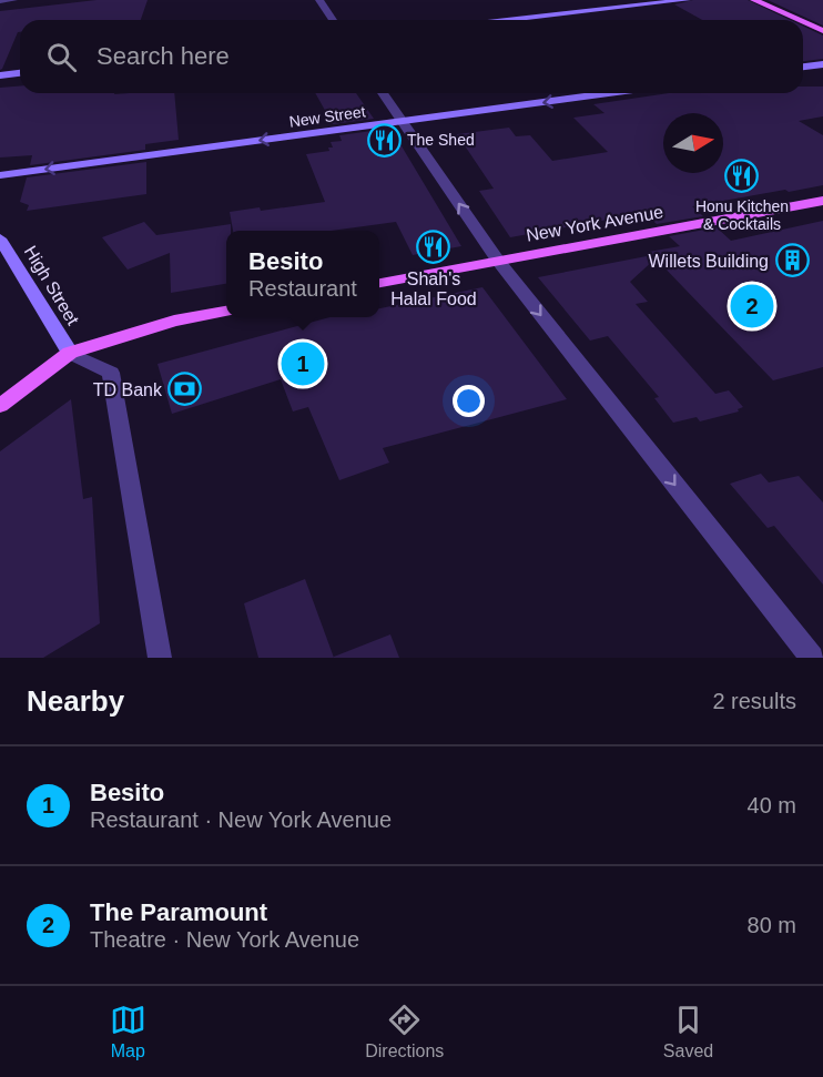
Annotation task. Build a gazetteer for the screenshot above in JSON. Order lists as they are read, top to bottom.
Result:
{
  "streets": {
    "main road": ["New York Avenue"],
    "street": ["New Street", "High Street"]
  },
  "one_way": ["New Street"],
  "places": {
    "restaurant": ["The Shed", "Honu Kitchen & Cocktails", "Shah's Halal Food"],
    "building": ["Willets Building"],
    "bank": ["TD Bank"]
  },
  "north": "right",
  "page": {
    "search": "Search here",
    "popup": ["Besito", "Restaurant"],
    "pins": ["2", "1"],
    "heading": ["Nearby", "2 results"],
    "list": [
      {
        "mark": "1",
        "name": "Besito",
        "note": "Restaurant · New York Avenue",
        "value": "40 m"
      },
      {
        "mark": "2",
        "name": "The Paramount",
        "note": "Theatre · New York Avenue",
        "value": "80 m"
      }
    ],
    "nav": ["Map", "Directions", "Saved"]
  }
}
